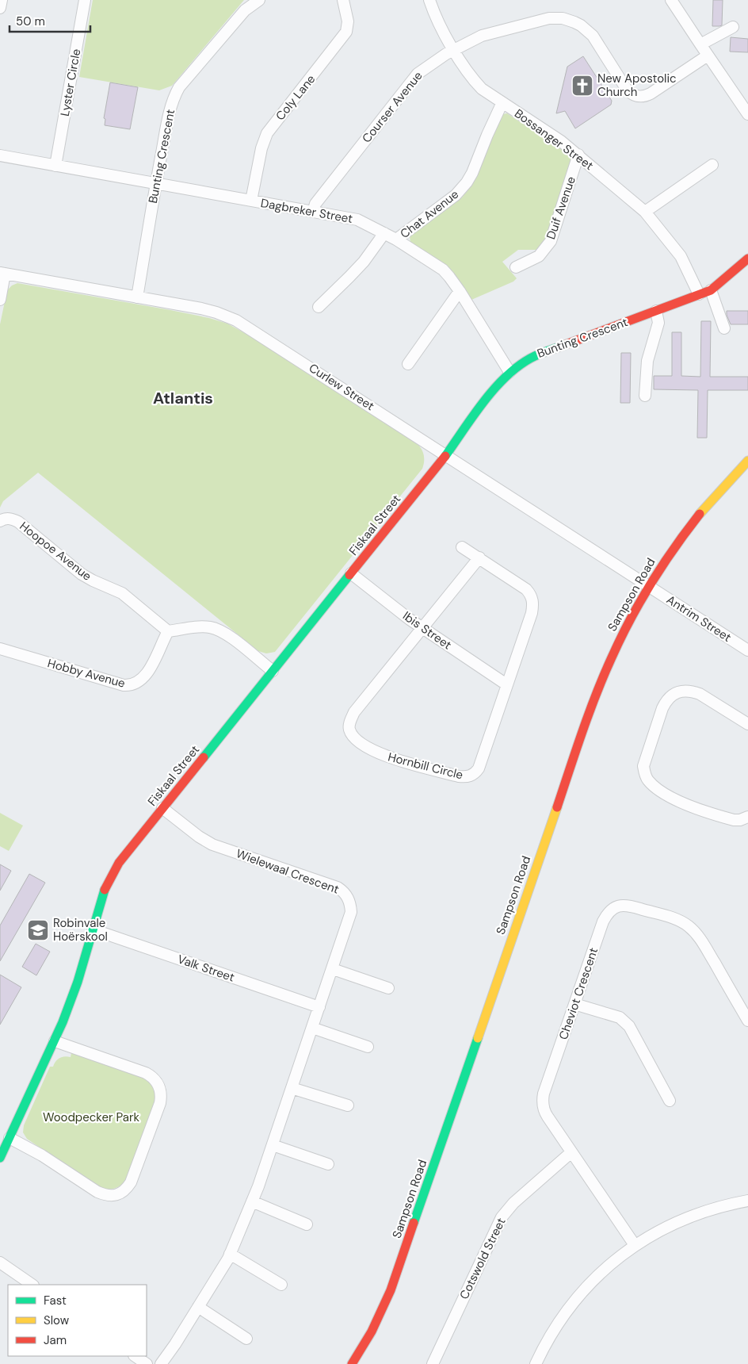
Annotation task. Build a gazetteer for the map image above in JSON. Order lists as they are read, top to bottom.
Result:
{
  "streets": {
    "street": [
      "Lyster Circle",
      "Coly Lane",
      "Courser Avenue",
      "Bossanger Street",
      "Bunting Crescent",
      "Duif Avenue",
      "Dagbreker Street",
      "Chat Avenue",
      "Curlew Street",
      "Fiskaal Street",
      "Hoopoe Avenue",
      "Sampson Road",
      "Antrim Street",
      "Ibis Street",
      "Hobby Avenue",
      "Hornbill Circle",
      "Wielewaal Crescent",
      "Valk Street",
      "Cheviot Crescent",
      "Cotswold Street"
    ]
  },
  "crossings": [
    ["Coly Lane", "Dagbreker Street"],
    ["Courser Avenue", "Bossanger Street"],
    ["Courser Avenue", "Dagbreker Street"],
    ["Bossanger Street", "Bunting Crescent"],
    ["Bossanger Street", "Duif Avenue"],
    ["Bossanger Street", "Chat Avenue"],
    ["Bunting Crescent", "Dagbreker Street"],
    ["Bunting Crescent", "Curlew Street"],
    ["Bunting Crescent", "Fiskaal Street"],
    ["Dagbreker Street", "Chat Avenue"],
    ["Curlew Street", "Fiskaal Street"],
    ["Curlew Street", "Sampson Road"],
    ["Curlew Street", "Antrim Street"],
    ["Fiskaal Street", "Ibis Street"],
    ["Fiskaal Street", "Wielewaal Crescent"],
    ["Fiskaal Street", "Valk Street"],
    ["Hoopoe Avenue", "Hobby Avenue"],
    ["Sampson Road", "Antrim Street"],
    ["Ibis Street", "Hornbill Circle"],
    ["Wielewaal Crescent", "Valk Street"],
    ["Cheviot Crescent", "Cotswold Street"]
  ],
  "districts": ["Atlantis"],
  "parks": ["Woodpecker Park"],
  "places": {
    "church": ["New Apostolic Church"],
    "school or university": ["Robinvale Hoërskool"]
  },
  "legend": ["Fast", "Slow", "Jam"],
  "scale_bar": "50 m"
}
